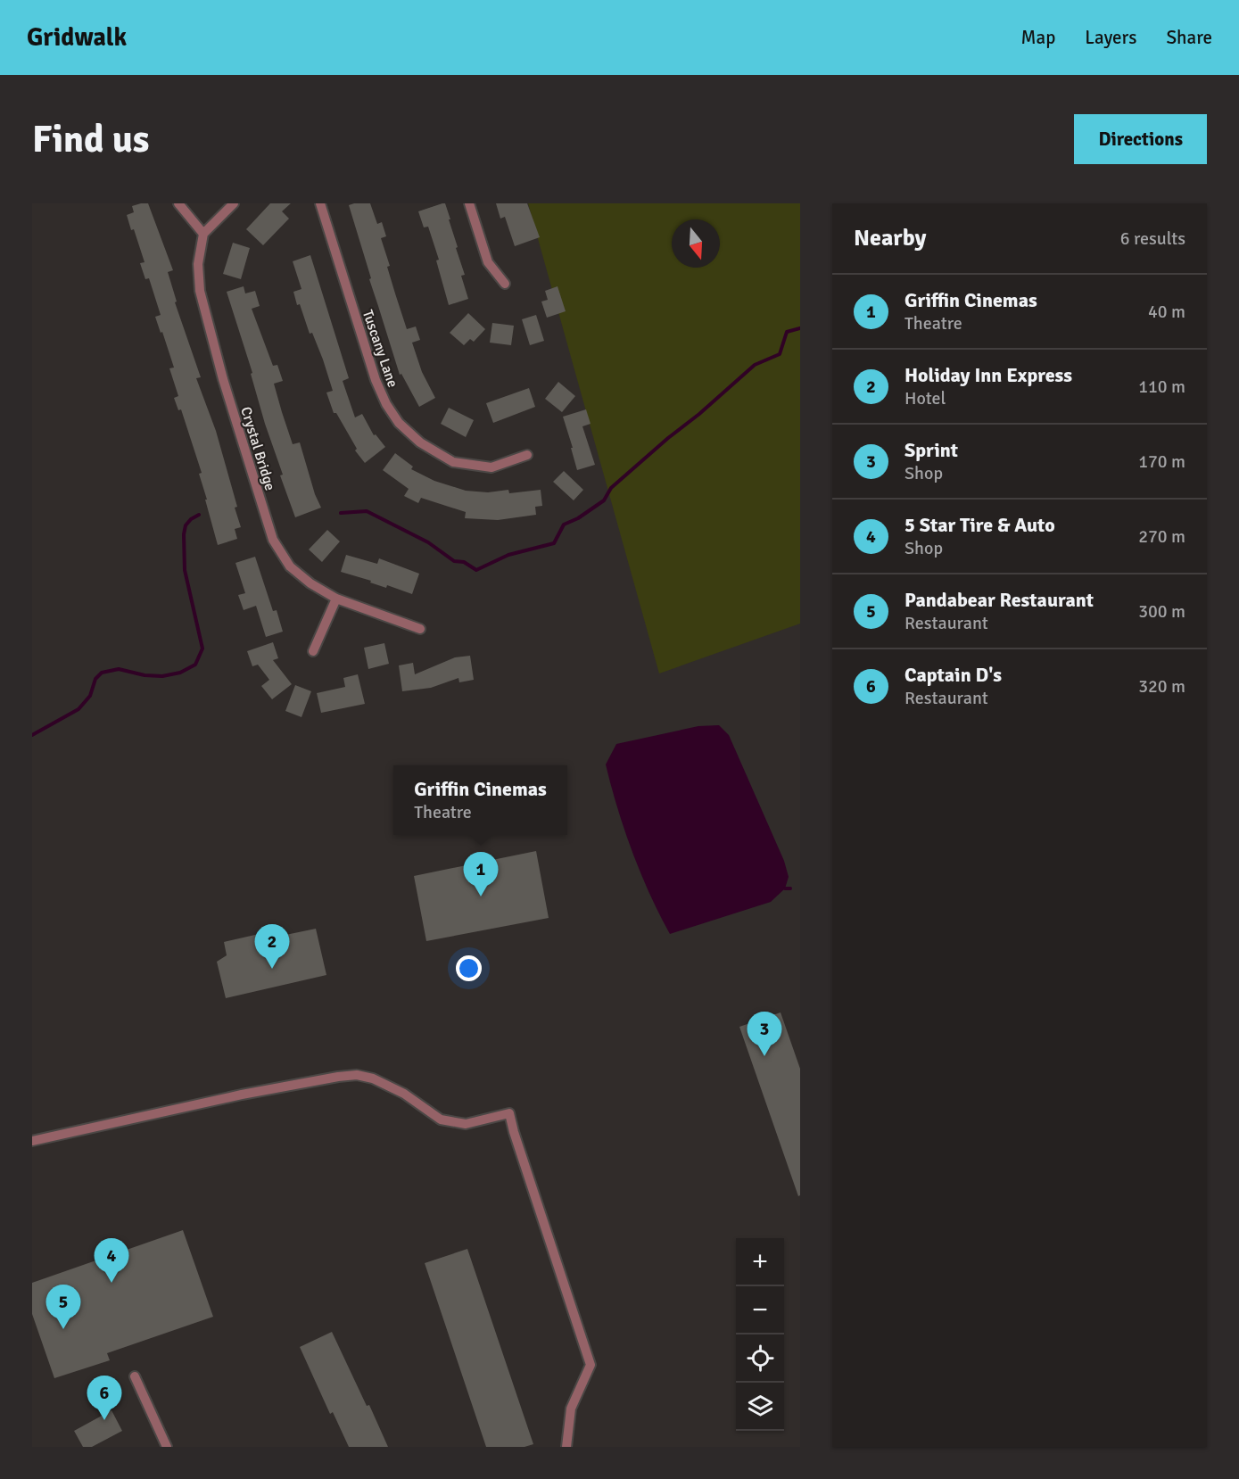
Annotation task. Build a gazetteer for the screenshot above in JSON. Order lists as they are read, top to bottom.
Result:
{
  "streets": {
    "street": ["Tuscany Lane", "Crystal Bridge"]
  },
  "north": "bottom",
  "page": {
    "header": "Gridwalk",
    "nav": ["Map", "Layers", "Share"],
    "buttons": "Directions",
    "title": "Find us",
    "heading": ["Nearby", "6 results"],
    "list": [
      {
        "mark": "1",
        "name": "Griffin Cinemas",
        "note": "Theatre",
        "value": "40 m"
      },
      {
        "mark": "2",
        "name": "Holiday Inn Express",
        "note": "Hotel",
        "value": "110 m"
      },
      {
        "mark": "3",
        "name": "Sprint",
        "note": "Shop",
        "value": "170 m"
      },
      {
        "mark": "4",
        "name": "5 Star Tire & Auto",
        "note": "Shop",
        "value": "270 m"
      },
      {
        "mark": "5",
        "name": "Pandabear Restaurant",
        "note": "Restaurant",
        "value": "300 m"
      },
      {
        "mark": "6",
        "name": "Captain D's",
        "note": "Restaurant",
        "value": "320 m"
      }
    ],
    "popup": ["Griffin Cinemas", "Theatre"],
    "pins": [
      "1",
      "2",
      "3",
      "4",
      "5",
      "6"
    ],
    "map_buttons": ["+", "−"]
  }
}
